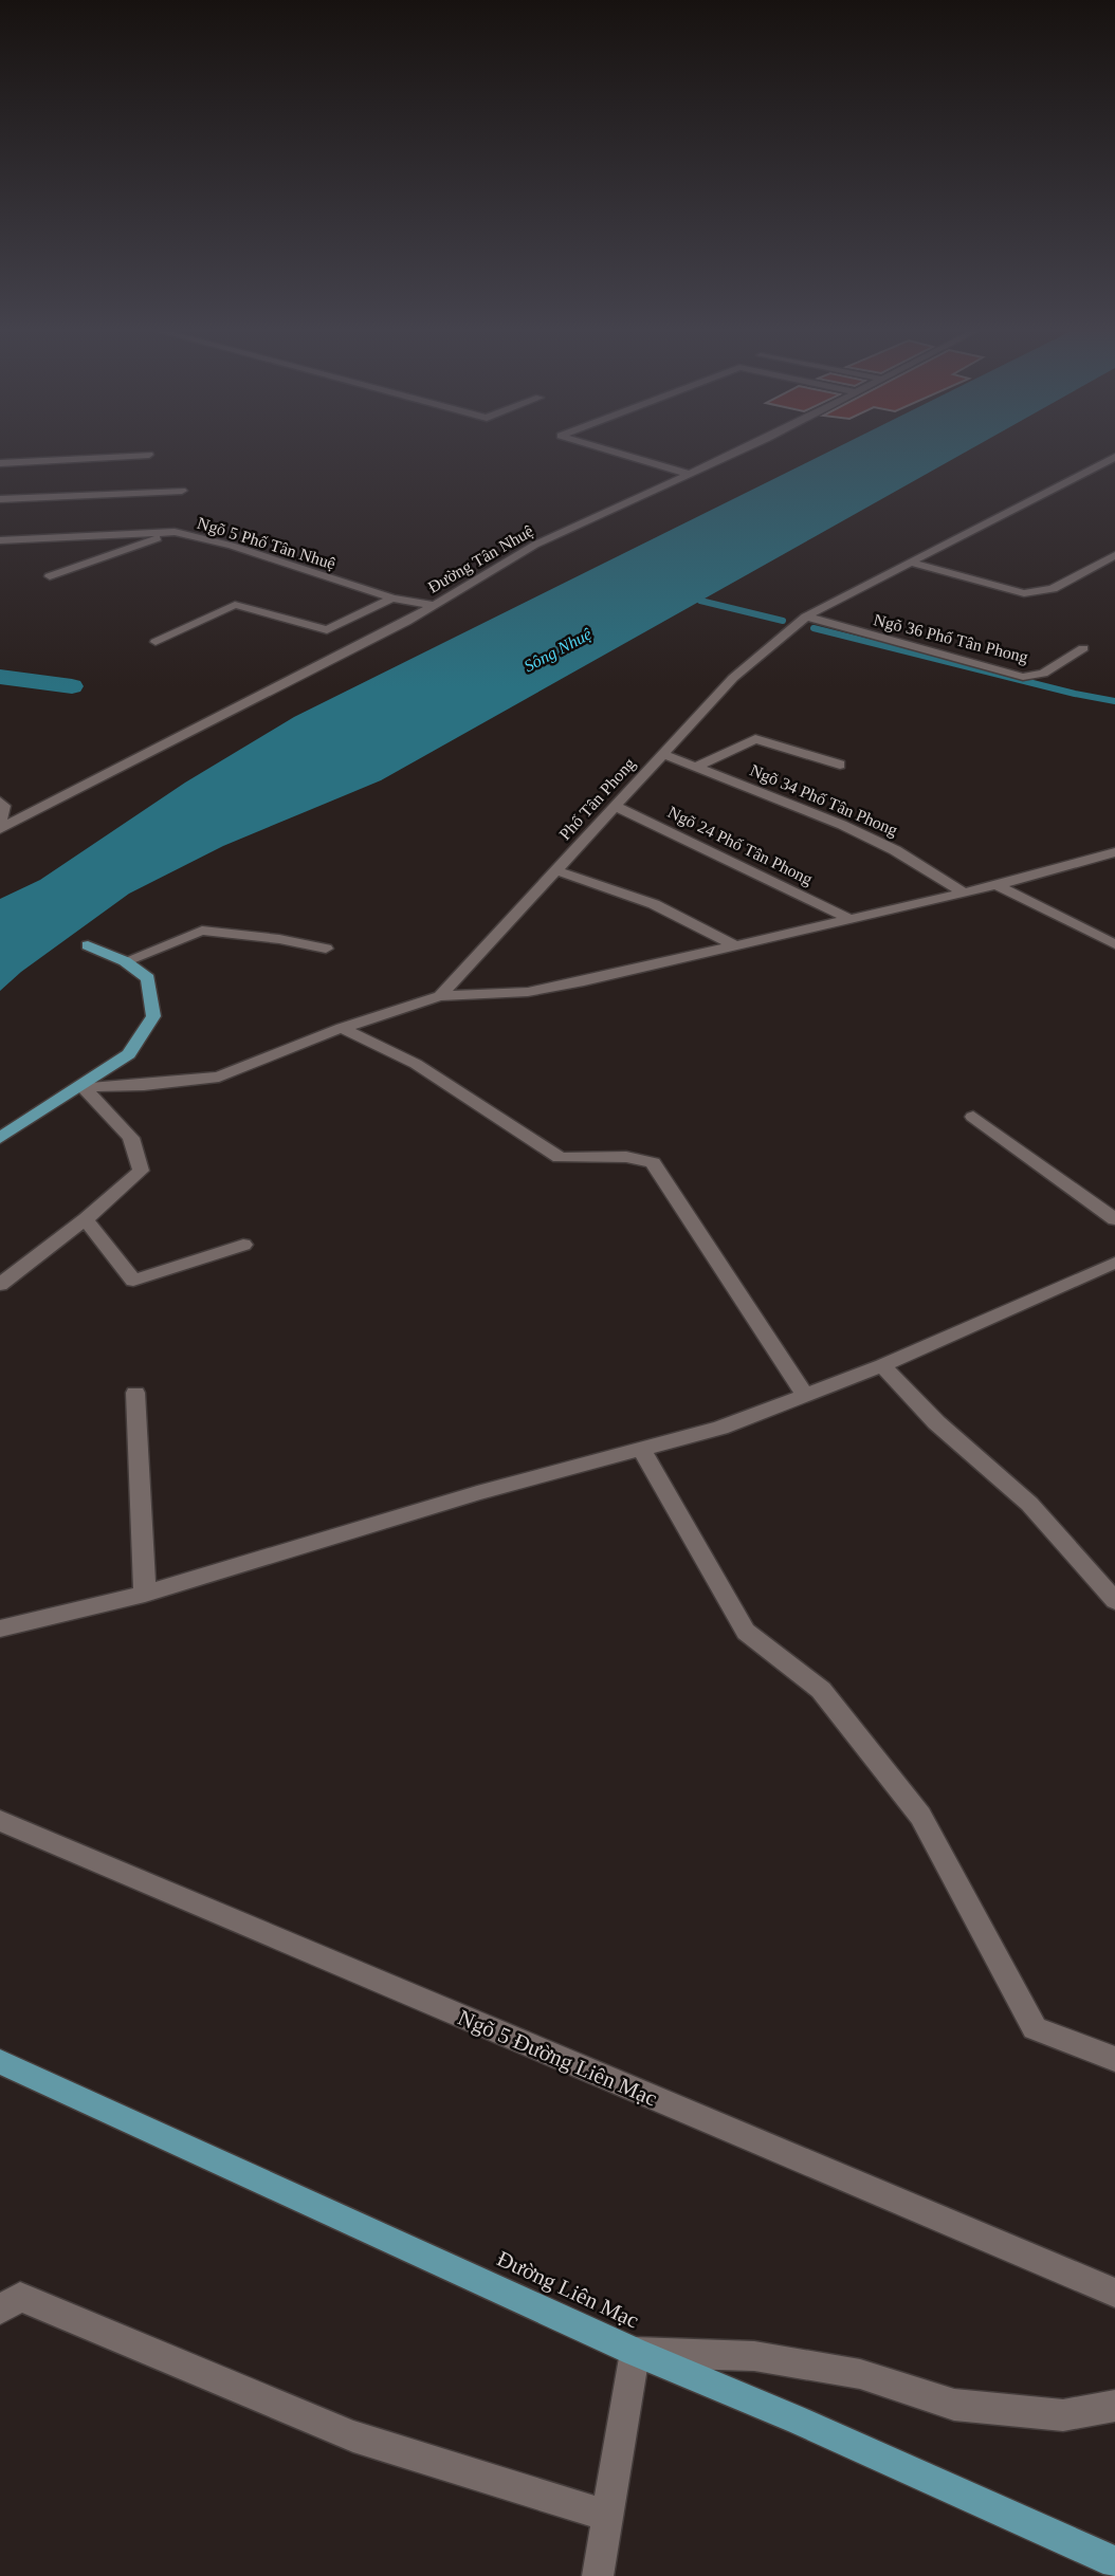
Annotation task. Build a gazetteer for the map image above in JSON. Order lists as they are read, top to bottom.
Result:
{
  "streets": {
    "main road": ["Đường Liên Mạc"],
    "street": [
      "Ngõ 5 Phố Tân Nhuệ",
      "Đường Tân Nhuệ",
      "Ngõ 36 Phố Tân Phong",
      "Phố Tân Phong",
      "Ngõ 34 Phố Tân Phong",
      "Ngõ 24 Phố Tân Phong",
      "Ngõ 5 Đường Liên Mạc"
    ]
  },
  "crossings": [
    ["Ngõ 5 Phố Tân Nhuệ", "Đường Tân Nhuệ"],
    ["Ngõ 36 Phố Tân Phong", "Phố Tân Phong"],
    ["Phố Tân Phong", "Ngõ 34 Phố Tân Phong"],
    ["Phố Tân Phong", "Ngõ 24 Phố Tân Phong"]
  ],
  "water": ["Sông Nhuệ"]
}
